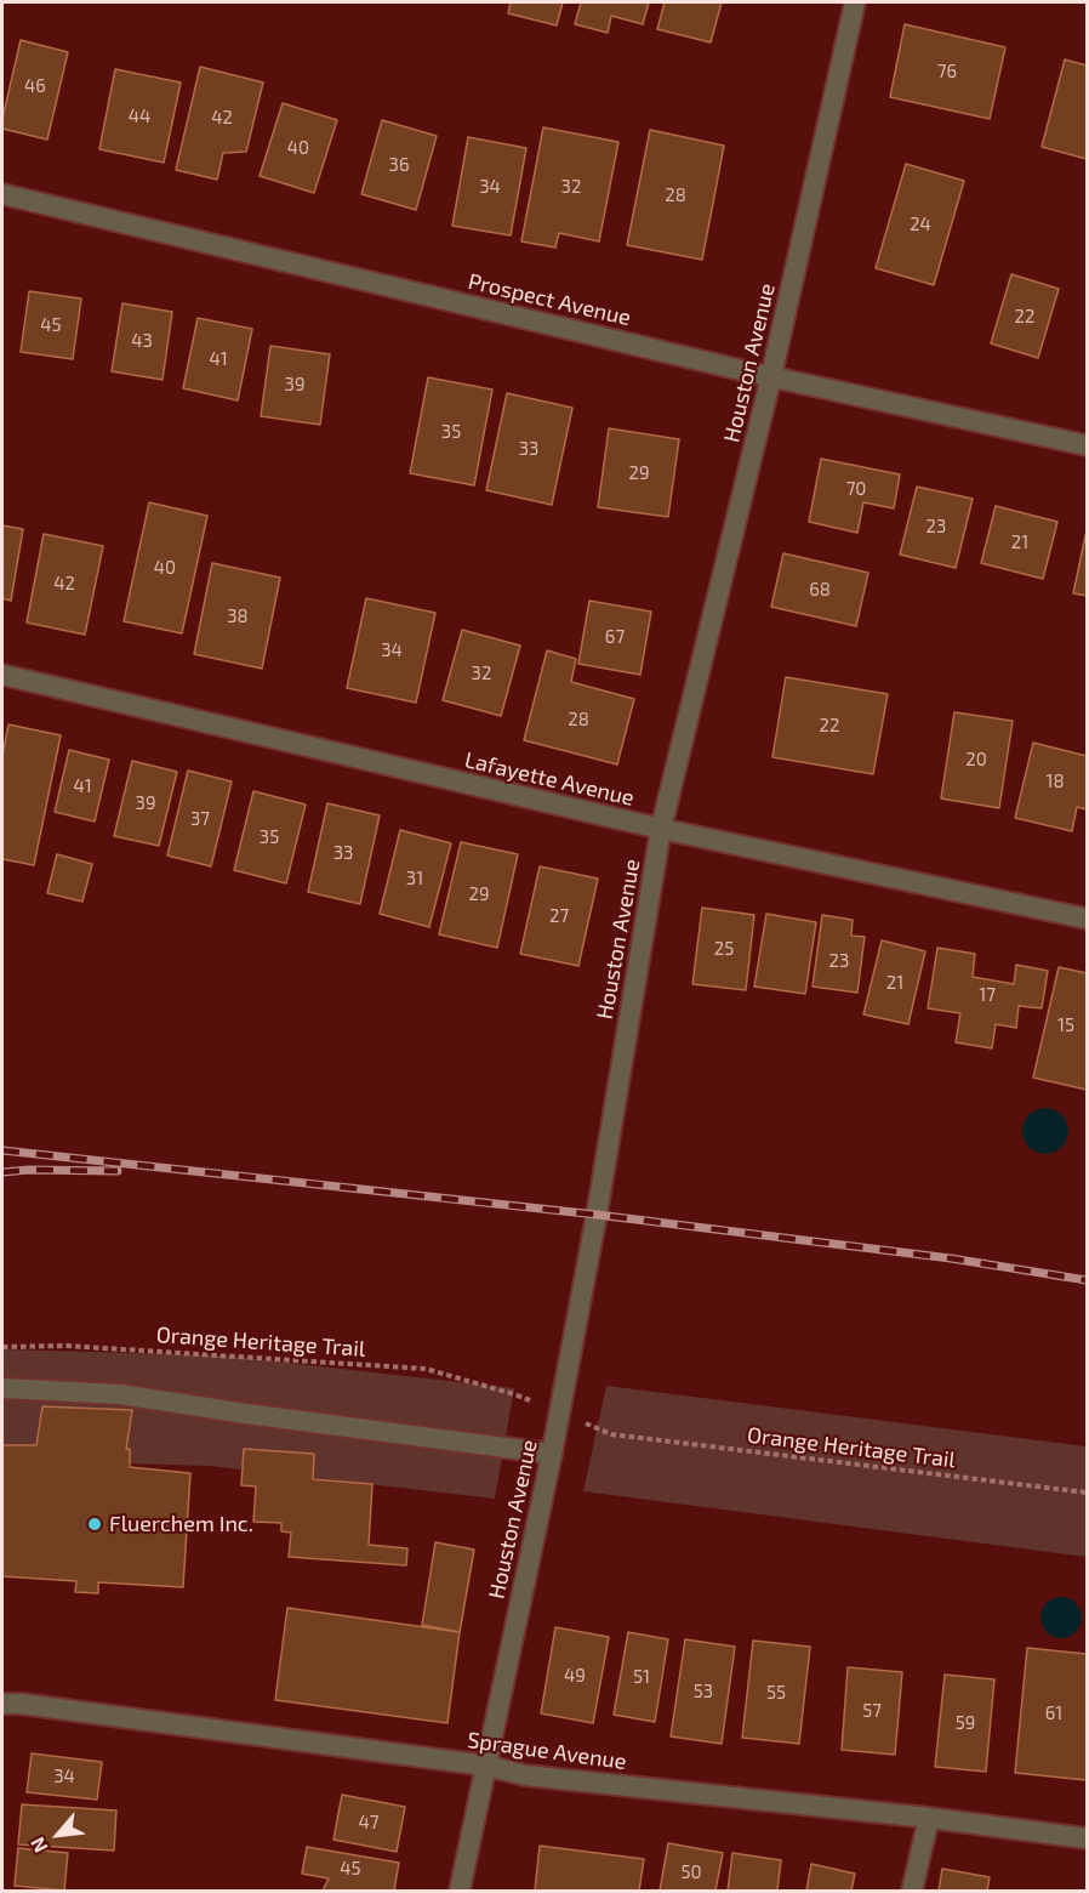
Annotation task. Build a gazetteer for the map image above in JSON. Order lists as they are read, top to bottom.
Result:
{
  "streets": {
    "street": [
      "Prospect Avenue",
      "Houston Avenue",
      "Lafayette Avenue",
      "Sprague Avenue"
    ],
    "path": ["Orange Heritage Trail"]
  },
  "crossings": [
    ["Prospect Avenue", "Houston Avenue"],
    ["Houston Avenue", "Lafayette Avenue"],
    ["Houston Avenue", "Sprague Avenue"]
  ],
  "places": ["Fluerchem Inc."],
  "house_numbers": [
    "76",
    "46",
    "44",
    "42",
    "40",
    "36",
    "34",
    "32",
    "28",
    "24",
    "22",
    "45",
    "43",
    "41",
    "39",
    "35",
    "33",
    "29",
    "70",
    "23",
    "21",
    "40",
    "42",
    "68",
    "38",
    "67",
    "34",
    "32",
    "28",
    "22",
    "20",
    "18",
    "41",
    "39",
    "37",
    "35",
    "33",
    "31",
    "29",
    "27",
    "25",
    "23",
    "21",
    "17",
    "15",
    "49",
    "51",
    "53",
    "55",
    "57",
    "61",
    "59",
    "34",
    "47",
    "45",
    "50"
  ],
  "north": "bottom left"
}
